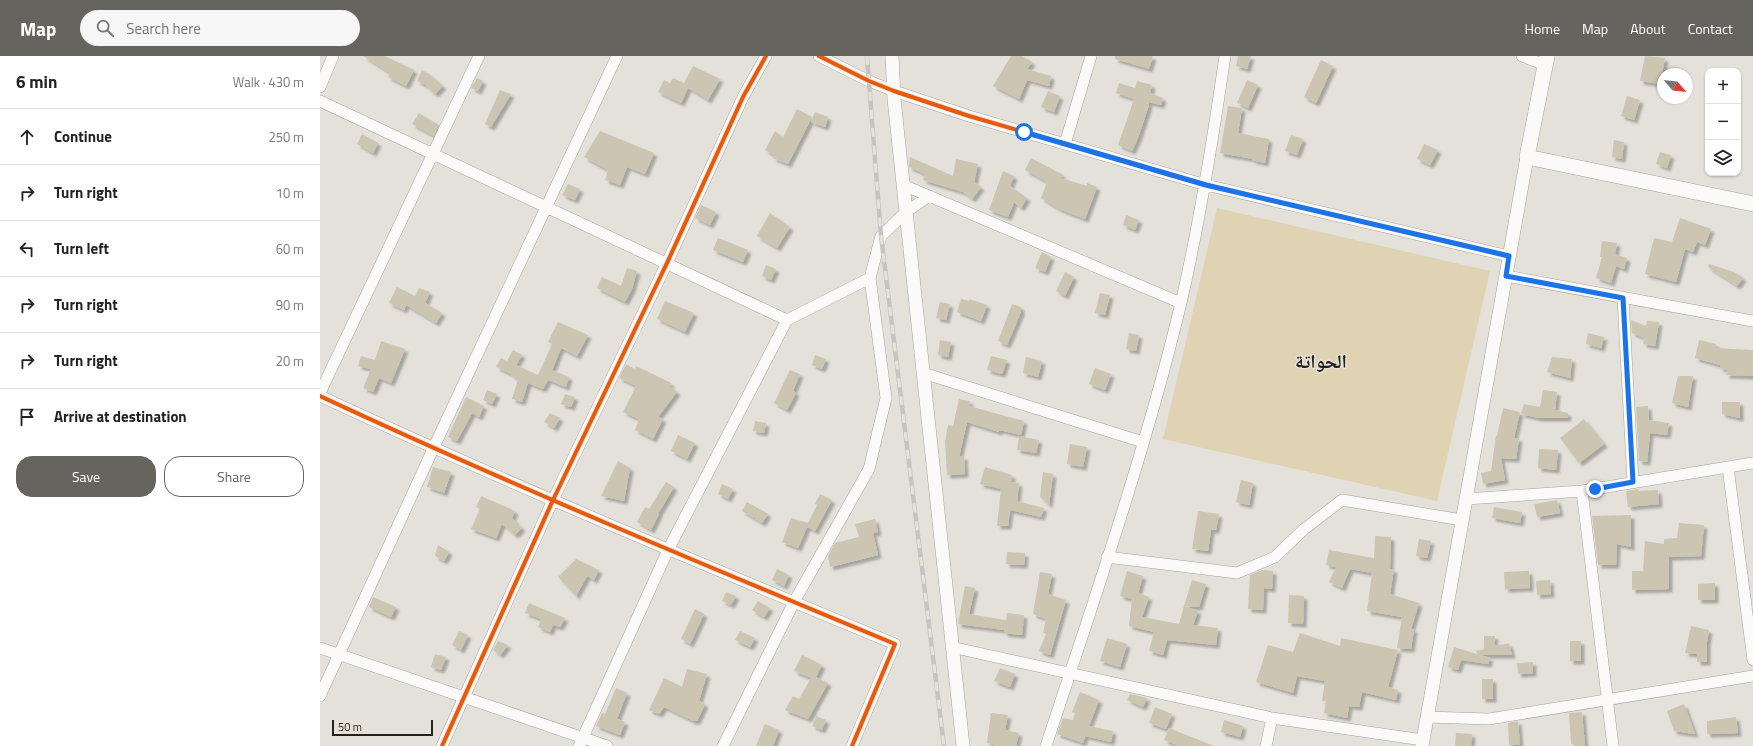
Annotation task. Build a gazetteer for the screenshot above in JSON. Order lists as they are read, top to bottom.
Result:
{
  "districts": ["الحواتة"],
  "scale_bar": "50 m",
  "north": "bottom right",
  "page": {
    "header": "Map",
    "search": "Search here",
    "nav": [
      "Home",
      "Map",
      "About",
      "Contact"
    ],
    "heading": ["6 min", "Walk · 430 m"],
    "map_buttons": ["+", "−"],
    "list": [
      ["Continue", "250 m"],
      ["Turn right", "10 m"],
      ["Turn left", "60 m"],
      ["Turn right", "90 m"],
      ["Turn right", "20 m"],
      "Arrive at destination"
    ],
    "buttons": ["Save", "Share"],
    "scale": "50 m"
  }
}
